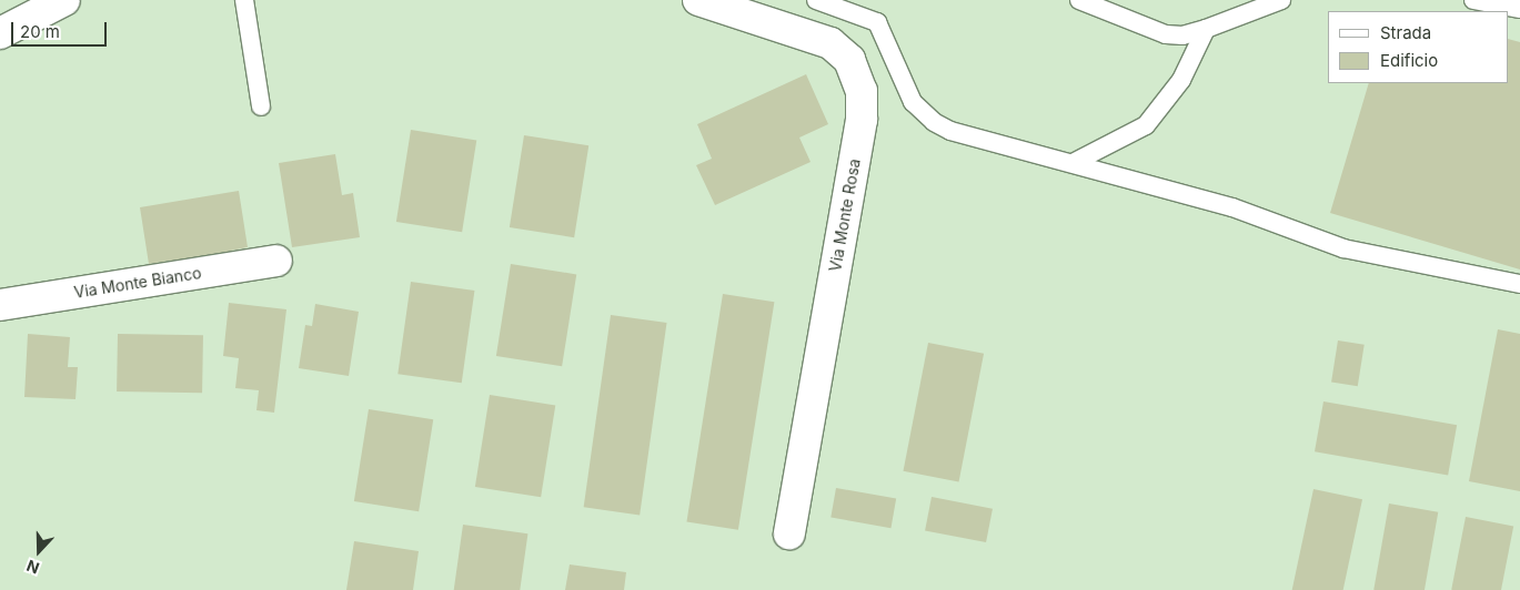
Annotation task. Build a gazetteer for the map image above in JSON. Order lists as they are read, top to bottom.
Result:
{
  "streets": {
    "street": ["Via Monte Rosa", "Via Monte Bianco"]
  },
  "legend": ["Strada", "Edificio"],
  "scale_bar": "20 m",
  "north": "bottom"
}
